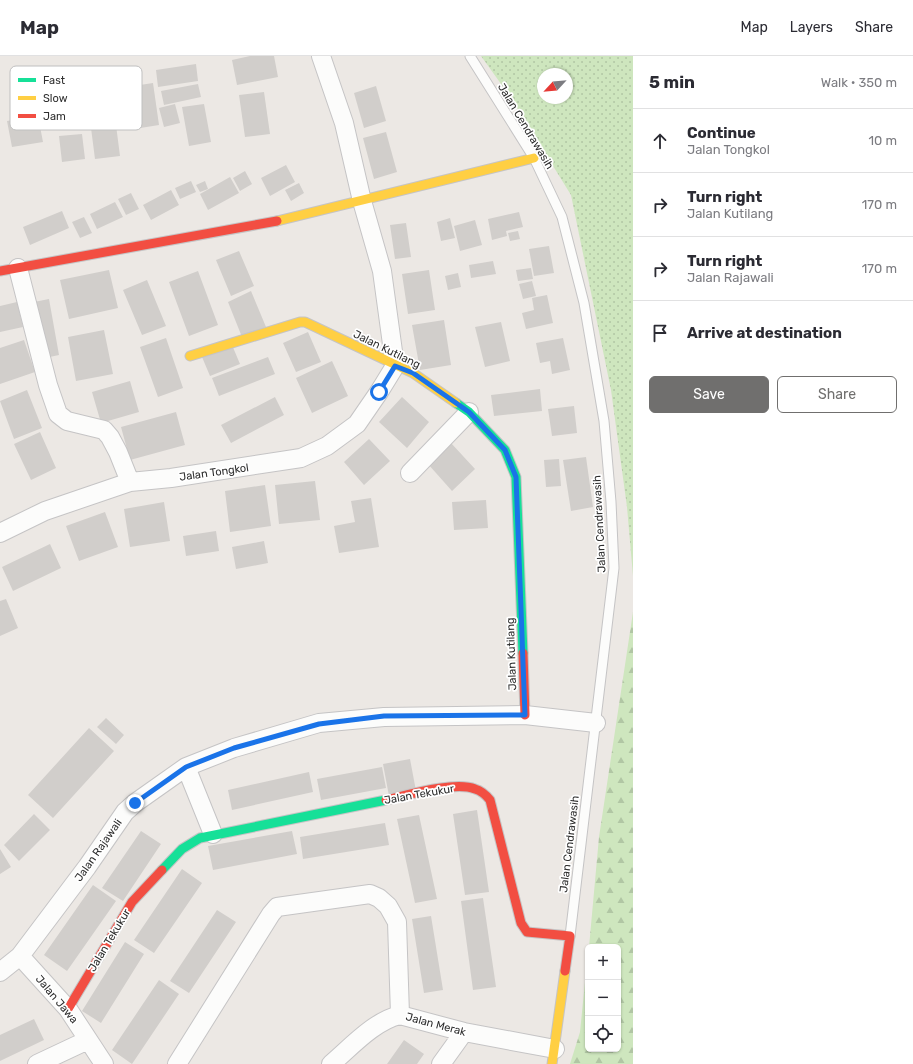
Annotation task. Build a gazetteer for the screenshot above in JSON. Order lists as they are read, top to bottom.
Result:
{
  "streets": {
    "street": [
      "Jalan Cendrawasih",
      "Jalan Kutilang",
      "Jalan Tongkol",
      "Jalan Tekukur",
      "Jalan Rajawali",
      "Jalan Jawa",
      "Jalan Merak"
    ]
  },
  "crossings": [
    ["Jalan Cendrawasih", "Jalan Tekukur"],
    ["Jalan Cendrawasih", "Jalan Rajawali"],
    ["Jalan Cendrawasih", "Jalan Merak"],
    ["Jalan Kutilang", "Jalan Tongkol"],
    ["Jalan Kutilang", "Jalan Rajawali"],
    ["Jalan Tekukur", "Jalan Jawa"],
    ["Jalan Rajawali", "Jalan Jawa"]
  ],
  "legend": ["Fast", "Slow", "Jam"],
  "north": "bottom left",
  "page": {
    "header": "Map",
    "nav": ["Map", "Layers", "Share"],
    "heading": ["5 min", "Walk · 350 m"],
    "list": [
      ["Continue", "Jalan Tongkol", "10 m"],
      ["Turn right", "Jalan Kutilang", "170 m"],
      ["Turn right", "Jalan Rajawali", "170 m"],
      "Arrive at destination"
    ],
    "buttons": ["Save", "Share"],
    "map_buttons": ["+", "−"]
  }
}
